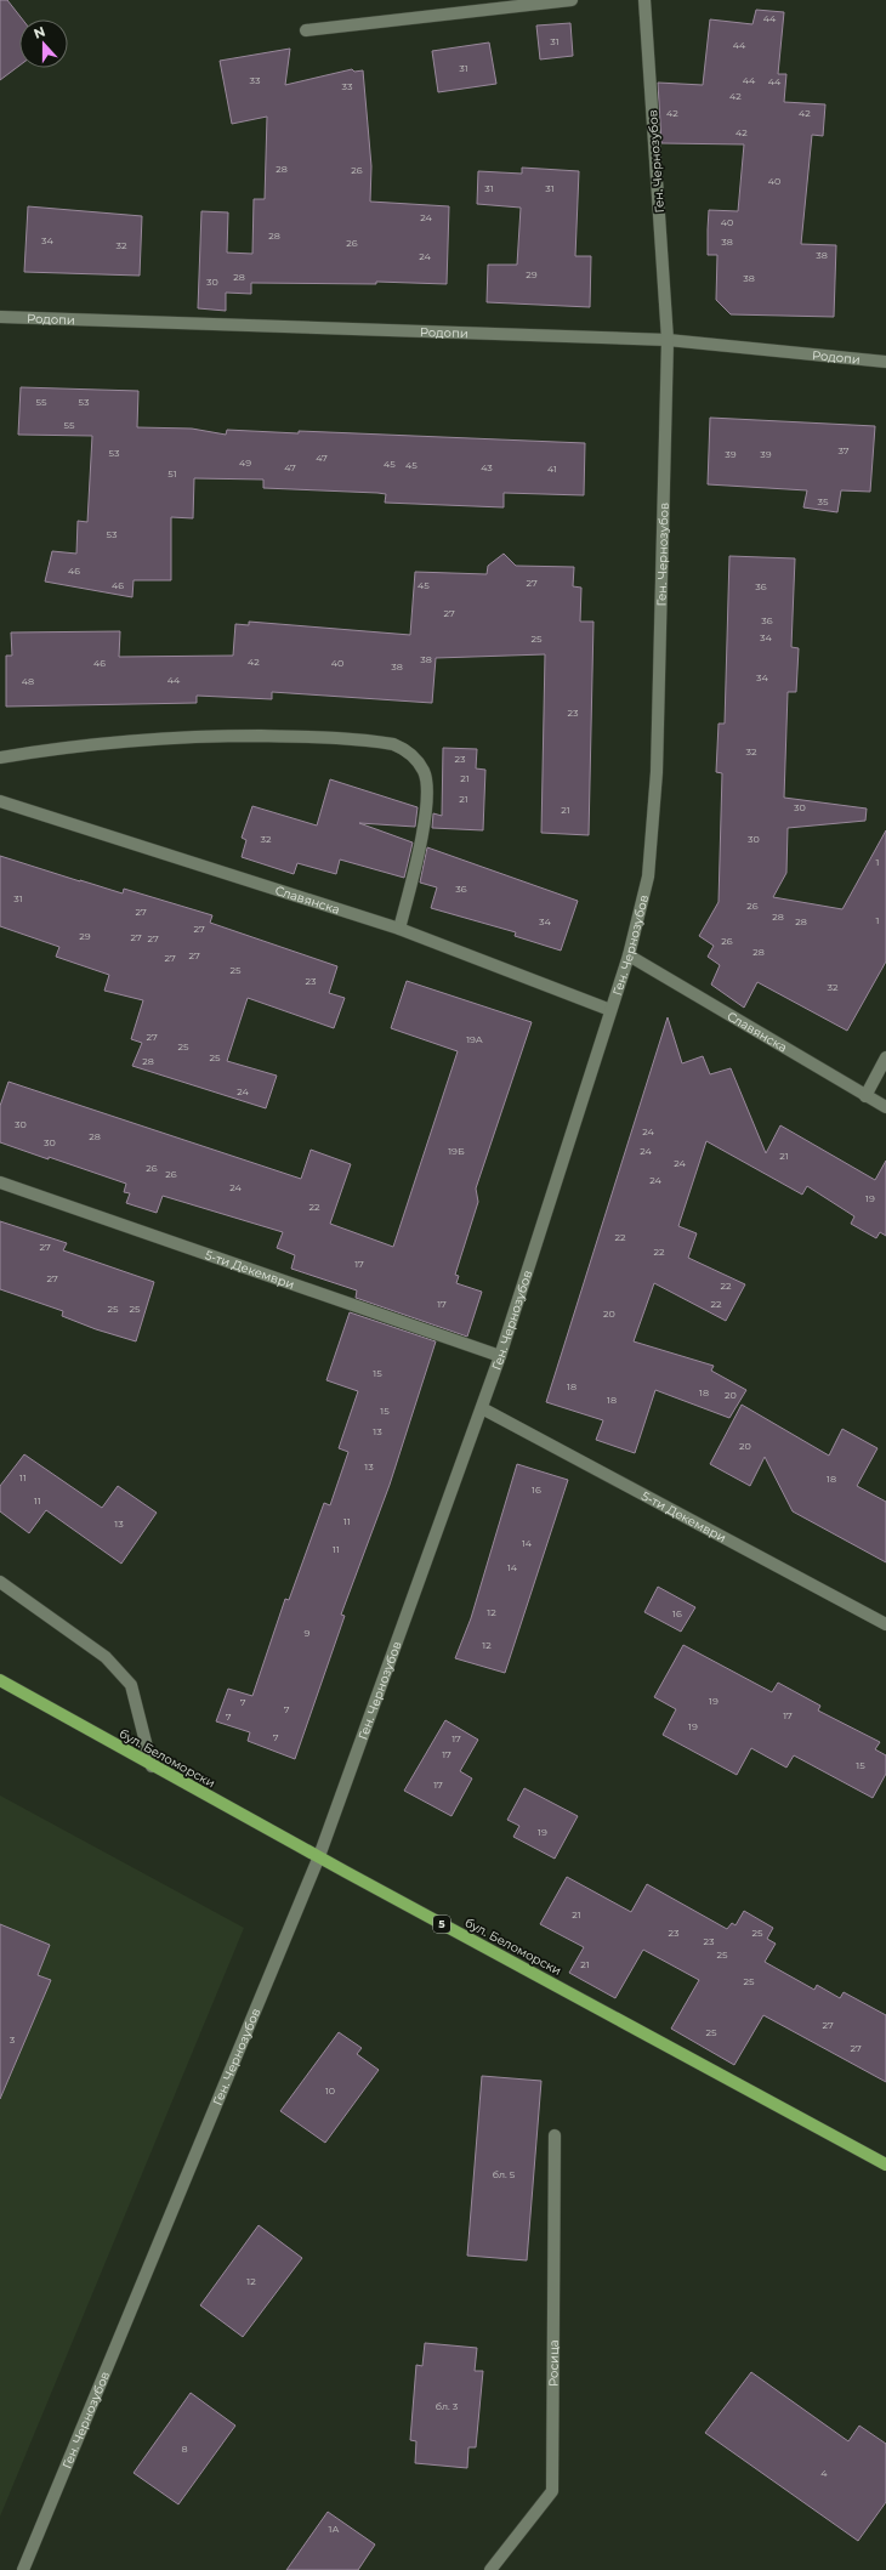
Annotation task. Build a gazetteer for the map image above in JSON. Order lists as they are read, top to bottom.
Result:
{
  "streets": {
    "main road": ["бул. Беломорски", "5"],
    "street": [
      "Ген. Чернозубов",
      "Родопи",
      "Славянска",
      "5-ти Декември",
      "Росица"
    ]
  },
  "crossings": [
    ["Ген. Чернозубов", "Родопи"],
    ["Ген. Чернозубов", "Славянска"],
    ["Ген. Чернозубов", "5-ти Декември"],
    ["Ген. Чернозубов", "бул. Беломорски"]
  ],
  "house_numbers": [
    "44",
    "31",
    "44",
    "31",
    "33",
    "44",
    "44",
    "33",
    "42",
    "42",
    "42",
    "42",
    "28",
    "26",
    "40",
    "31",
    "31",
    "24",
    "40",
    "28",
    "34",
    "38",
    "26",
    "32",
    "38",
    "24",
    "29",
    "28",
    "38",
    "30",
    "55",
    "53",
    "55",
    "37",
    "53",
    "39",
    "39",
    "47",
    "49",
    "45",
    "45",
    "47",
    "43",
    "41",
    "51",
    "35",
    "53",
    "46",
    "27",
    "46",
    "45",
    "36",
    "27",
    "36",
    "34",
    "25",
    "38",
    "42",
    "46",
    "40",
    "38",
    "34",
    "44",
    "48",
    "23",
    "32",
    "23",
    "21",
    "21",
    "30",
    "21",
    "32",
    "30",
    "1",
    "36",
    "31",
    "26",
    "27",
    "28",
    "1",
    "34",
    "28",
    "27",
    "29",
    "27",
    "27",
    "26",
    "28",
    "27",
    "27",
    "25",
    "23",
    "32",
    "27",
    "19А",
    "25",
    "25",
    "28",
    "24",
    "30",
    "24",
    "28",
    "30",
    "19Б",
    "24",
    "21",
    "24",
    "26",
    "26",
    "24",
    "24",
    "19",
    "22",
    "22",
    "27",
    "22",
    "17",
    "27",
    "22",
    "17",
    "22",
    "25",
    "25",
    "20",
    "15",
    "18",
    "18",
    "20",
    "18",
    "15",
    "13",
    "20",
    "13",
    "11",
    "18",
    "16",
    "11",
    "11",
    "13",
    "14",
    "11",
    "14",
    "12",
    "16",
    "9",
    "12",
    "19",
    "7",
    "7",
    "17",
    "7",
    "19",
    "7",
    "17",
    "17",
    "15",
    "17",
    "19",
    "21",
    "23",
    "25",
    "23",
    "25",
    "21",
    "25",
    "27",
    "25",
    "3",
    "27",
    "10",
    "бл. 5",
    "12",
    "бл. 3",
    "8",
    "4",
    "1А"
  ],
  "north": "top"
}
